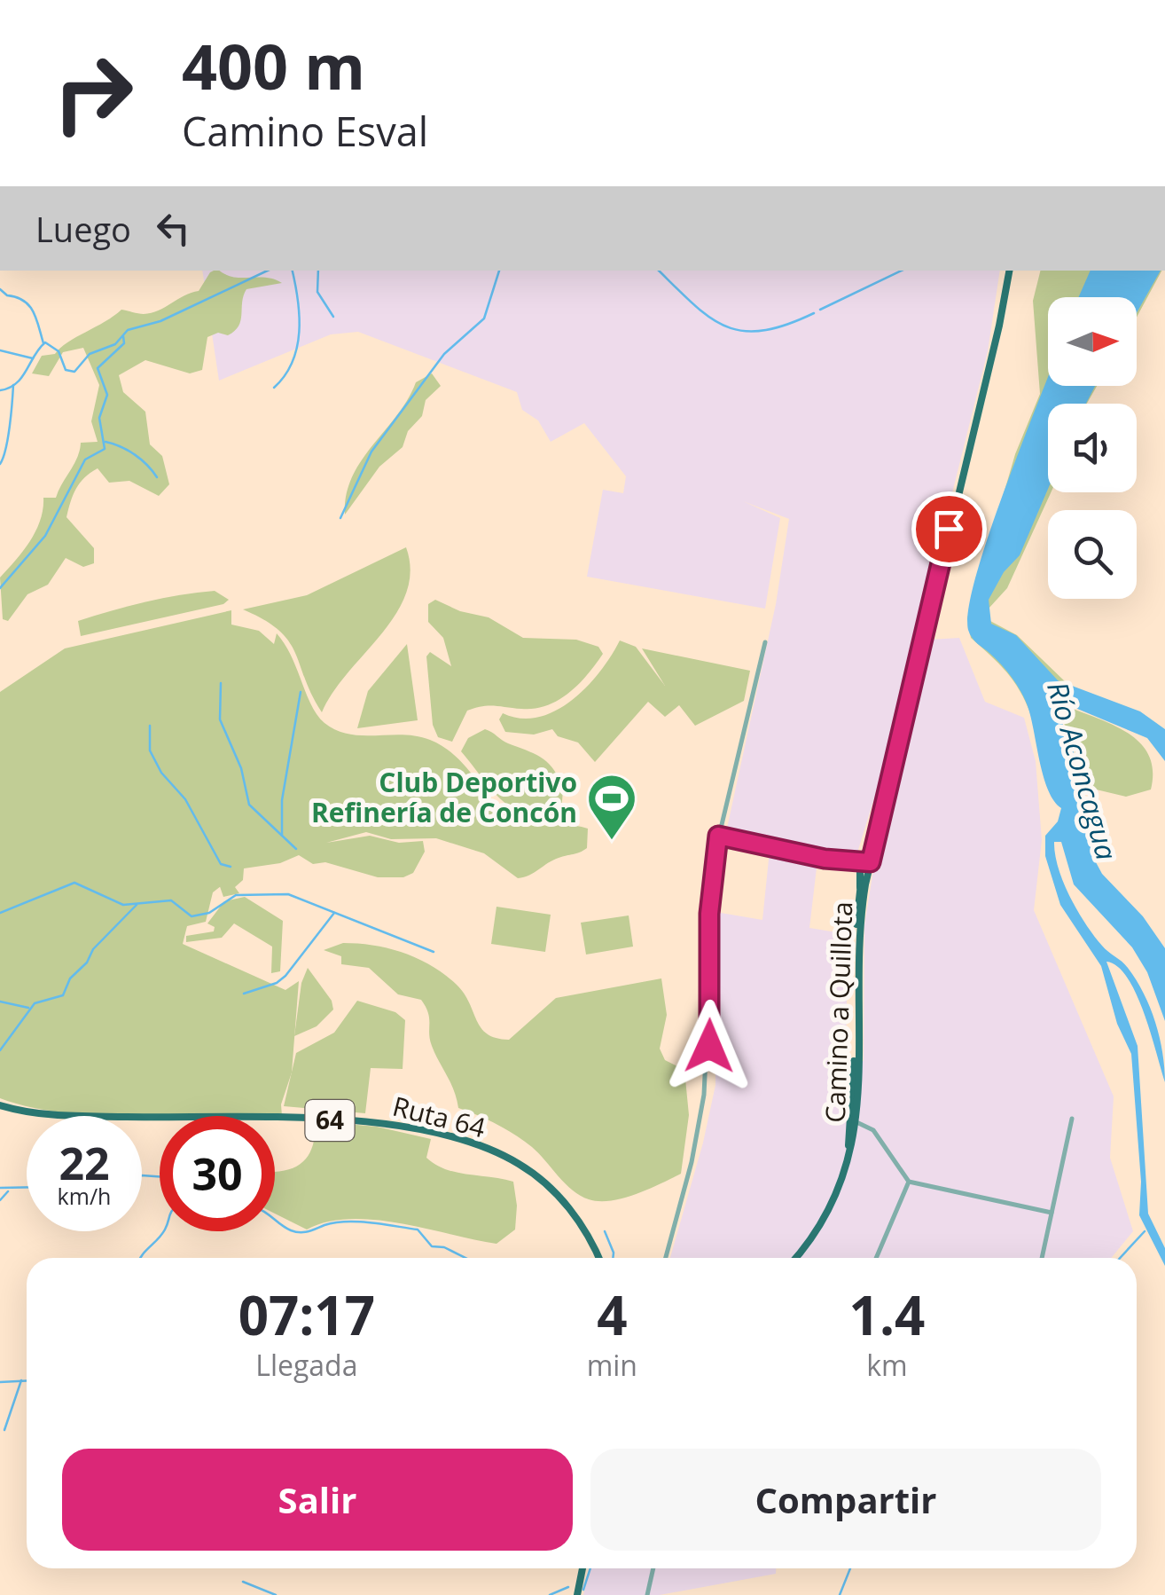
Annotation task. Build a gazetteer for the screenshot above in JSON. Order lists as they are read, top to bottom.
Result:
{
  "streets": {
    "main road": ["Camino a Quillota", "Ruta 64", "64"]
  },
  "water": ["Río Aconcagua"],
  "places": {
    "sports": ["Club Deportivo Refinería de Concón"]
  },
  "north": "right",
  "page": {
    "turn": ["400 m", "Camino Esval"],
    "then": "Luego",
    "speed": "22 km/h",
    "limit": "30",
    "eta": [
      "07:17",
      "Llegada",
      "4",
      "min",
      "1.4",
      "km"
    ],
    "buttons": ["Salir", "Compartir"]
  }
}
